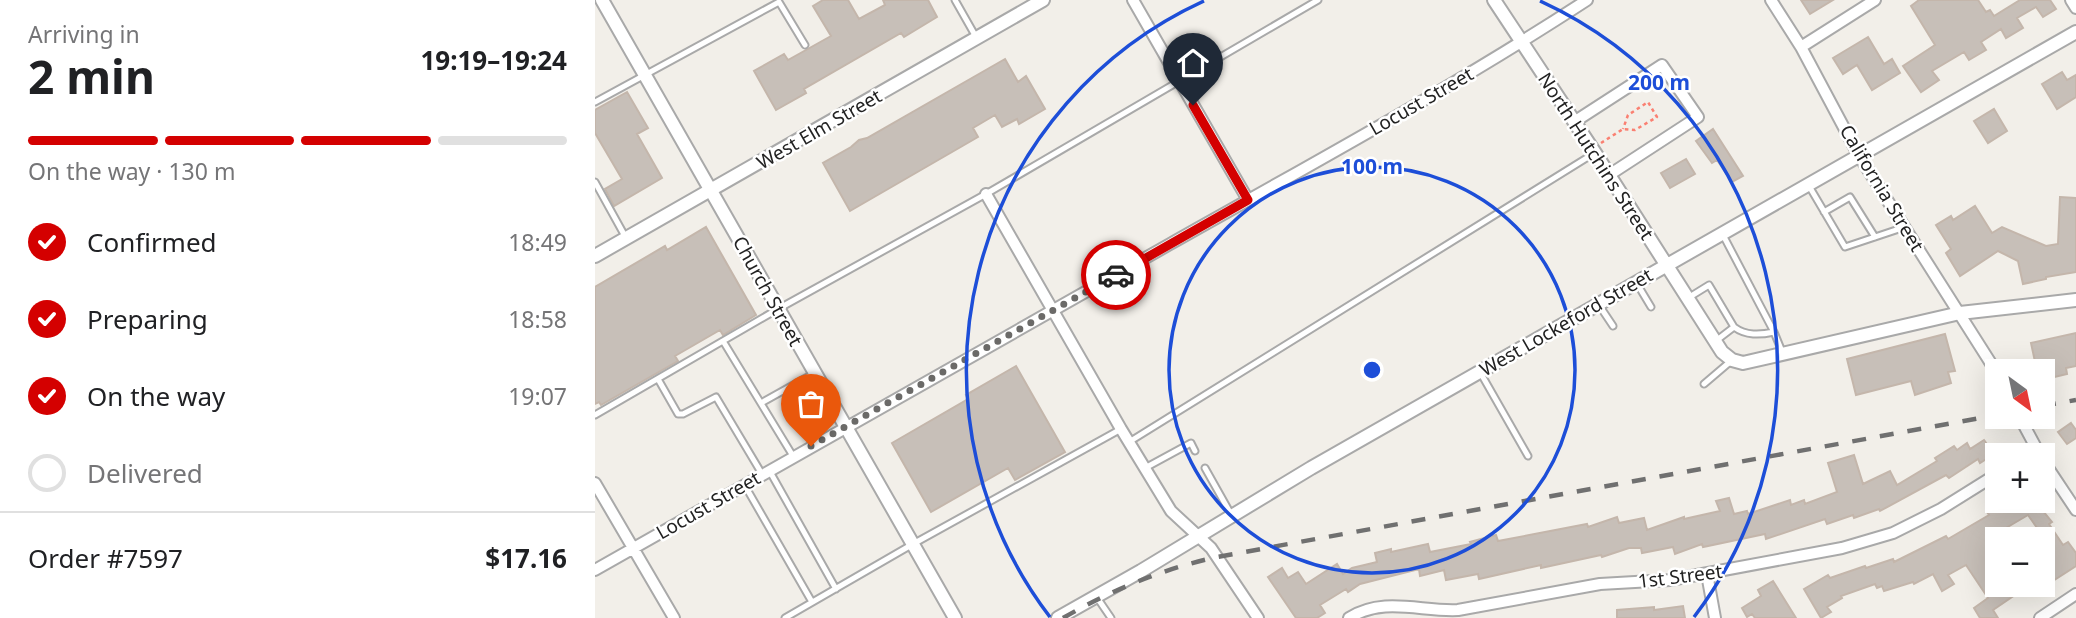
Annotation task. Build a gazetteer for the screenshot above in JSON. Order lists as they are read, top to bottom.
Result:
{
  "streets": {
    "street": [
      "Locust Street",
      "West Elm Street",
      "North Hutchins Street",
      "California Street",
      "Church Street",
      "West Lockeford Street",
      "1st Street"
    ]
  },
  "crossings": [
    ["Locust Street", "North Hutchins Street"],
    ["Locust Street", "Church Street"],
    ["West Elm Street", "Church Street"],
    ["North Hutchins Street", "West Lockeford Street"],
    ["California Street", "West Lockeford Street"]
  ],
  "north": "bottom right",
  "page": {
    "heading": ["2 min", "Arriving in", "19:19–19:24"],
    "panel": ["Order #7597", "$17.16"],
    "bar": "On the way · 130 m",
    "list": [
      ["Confirmed", "18:49"],
      ["Preparing", "18:58"],
      ["On the way", "19:07"],
      "Delivered"
    ],
    "map_buttons": ["+", "−"]
  },
  "rings": ["200 m", "100 m"]
}
